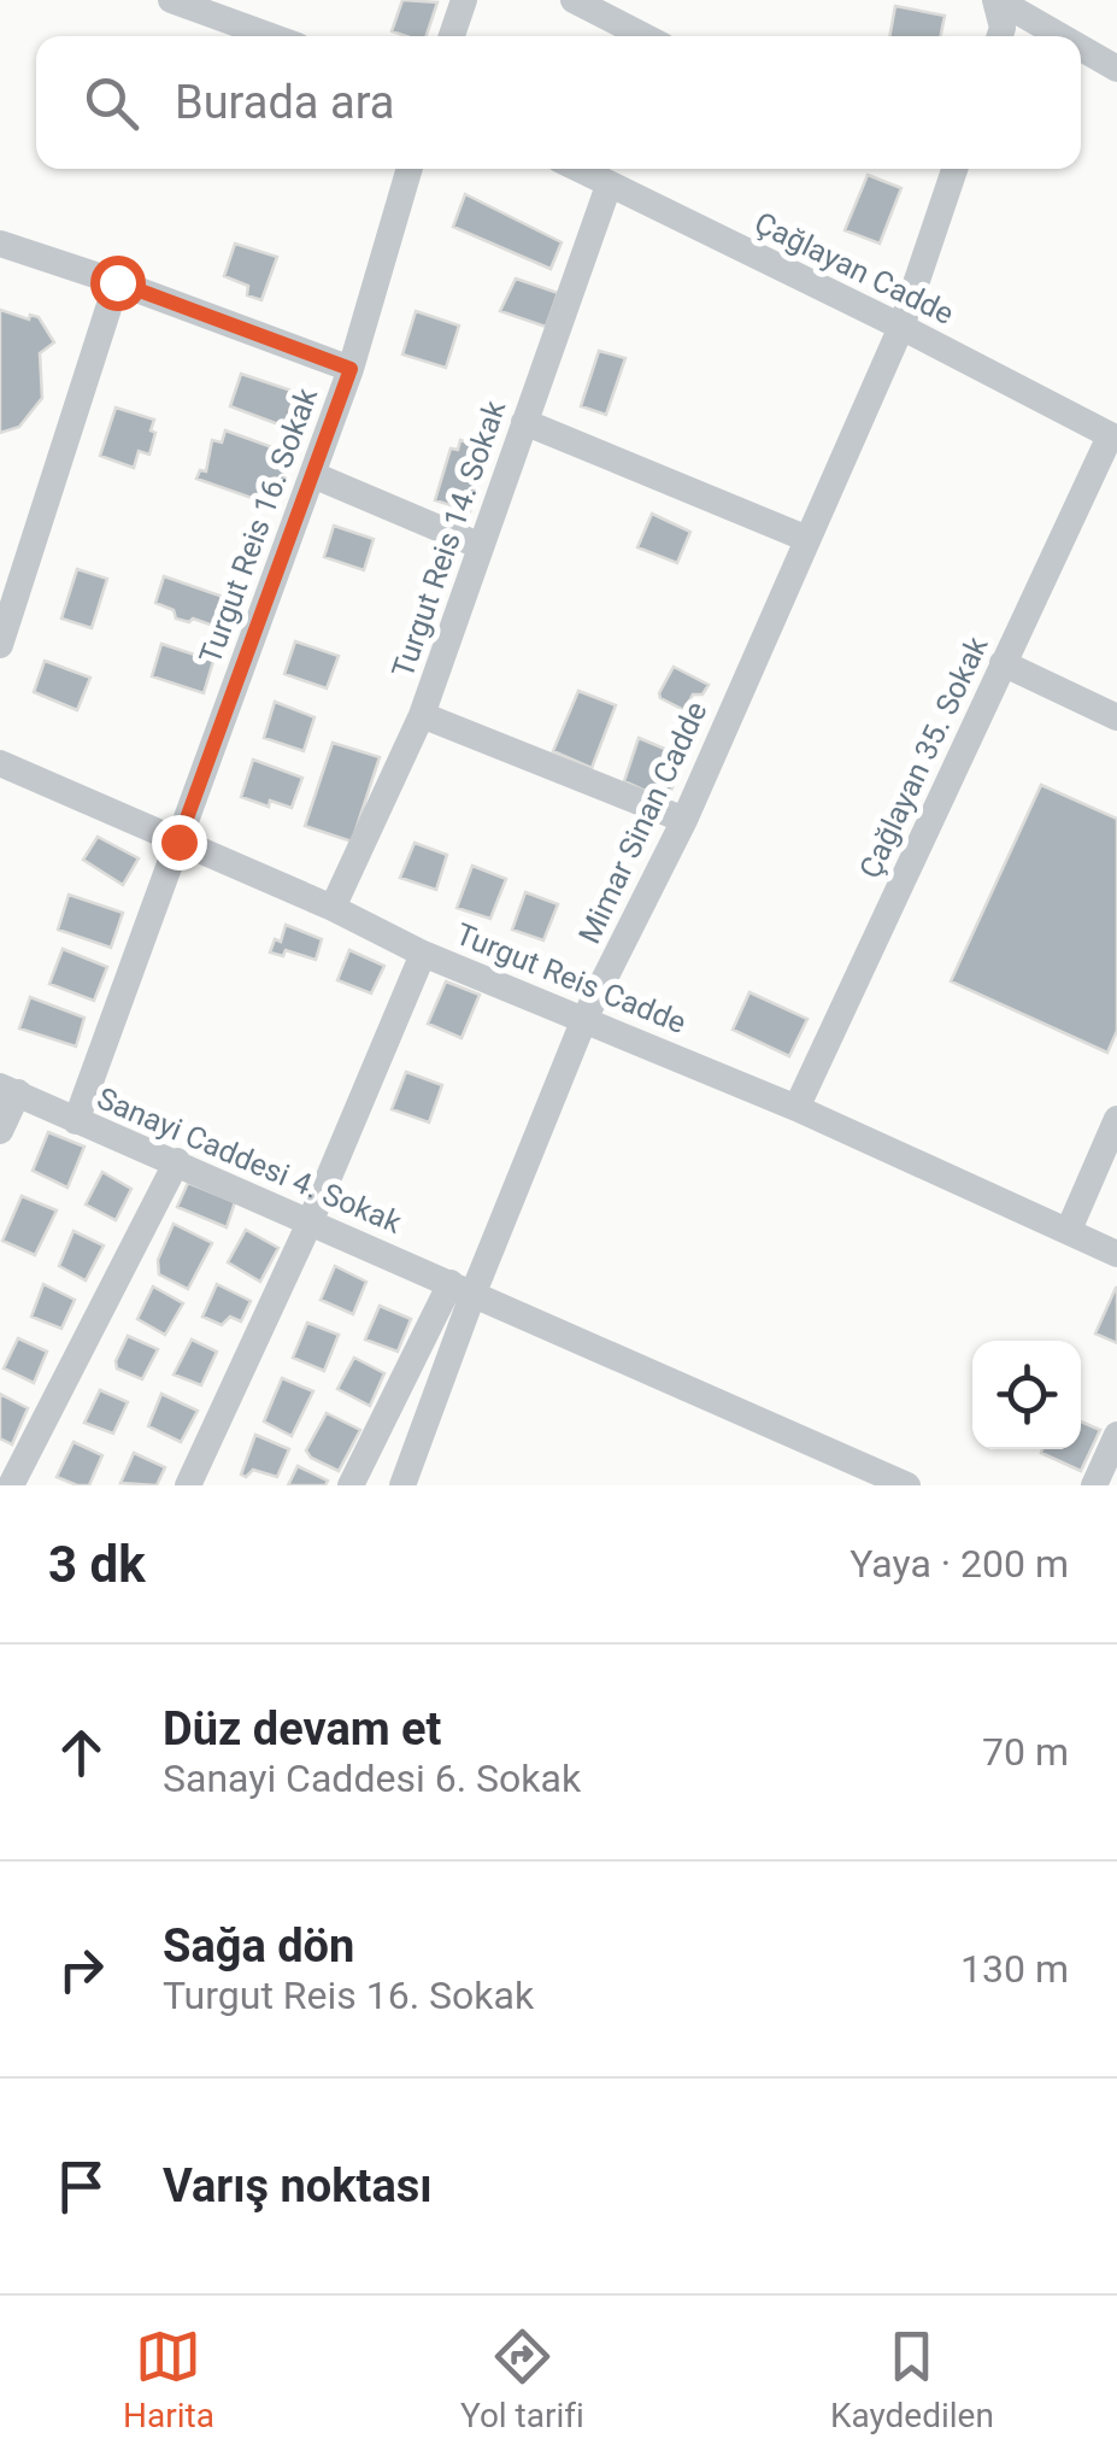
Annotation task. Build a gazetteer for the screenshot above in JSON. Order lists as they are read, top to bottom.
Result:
{
  "streets": {
    "street": [
      "Çağlayan Cadde",
      "Turgut Reis 16. Sokak",
      "Turgut Reis 14. Sokak",
      "Çağlayan 35. Sokak",
      "Mimar Sinan Cadde",
      "Turgut Reis Cadde",
      "Sanayi Caddesi 4. Sokak"
    ]
  },
  "crossings": [
    ["Çağlayan Cadde", "Turgut Reis 14. Sokak"],
    ["Çağlayan Cadde", "Çağlayan 35. Sokak"],
    ["Çağlayan Cadde", "Mimar Sinan Cadde"],
    ["Turgut Reis 16. Sokak", "Turgut Reis Cadde"],
    ["Turgut Reis 16. Sokak", "Sanayi Caddesi 4. Sokak"],
    ["Turgut Reis 14. Sokak", "Turgut Reis Cadde"],
    ["Çağlayan 35. Sokak", "Turgut Reis Cadde"],
    ["Mimar Sinan Cadde", "Turgut Reis Cadde"],
    ["Mimar Sinan Cadde", "Sanayi Caddesi 4. Sokak"]
  ],
  "page": {
    "search": "Burada ara",
    "heading": ["3 dk", "Yaya · 200 m"],
    "list": [
      ["Düz devam et", "Sanayi Caddesi 6. Sokak", "70 m"],
      ["Sağa dön", "Turgut Reis 16. Sokak", "130 m"],
      "Varış noktası"
    ],
    "nav": ["Harita", "Yol tarifi", "Kaydedilen"]
  }
}
